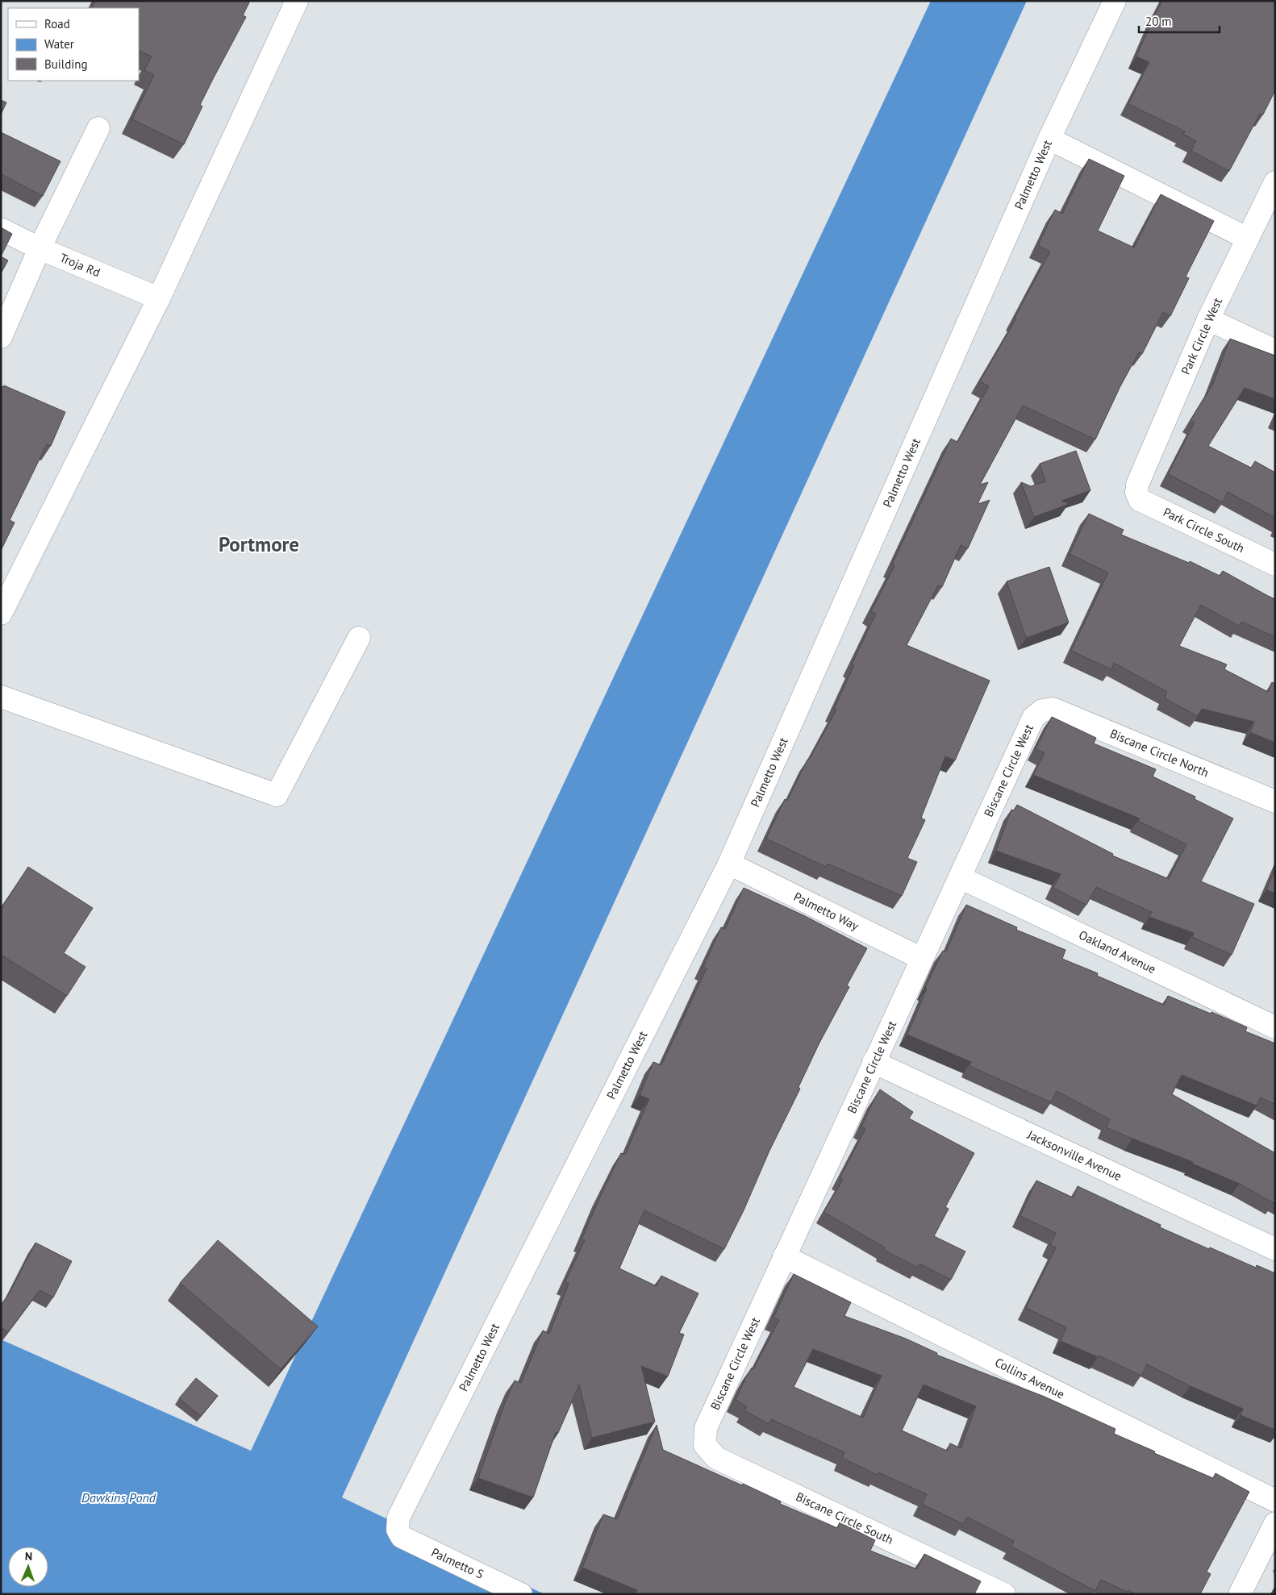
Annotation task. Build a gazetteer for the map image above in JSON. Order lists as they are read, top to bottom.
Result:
{
  "streets": {
    "street": [
      "Palmetto West",
      "Troja Rd",
      "Park Circle West",
      "Park Circle South",
      "Biscane Circle North",
      "Biscane Circle West",
      "Palmetto Way",
      "Oakland Avenue",
      "Jacksonville Avenue",
      "Collins Avenue",
      "Biscane Circle South",
      "Palmetto S"
    ]
  },
  "crossings": [
    ["Palmetto West", "Palmetto Way"],
    ["Palmetto West", "Palmetto S"],
    ["Park Circle West", "Park Circle South"],
    ["Biscane Circle North", "Biscane Circle West"],
    ["Biscane Circle West", "Palmetto Way"],
    ["Biscane Circle West", "Oakland Avenue"],
    ["Biscane Circle West", "Jacksonville Avenue"],
    ["Biscane Circle West", "Collins Avenue"],
    ["Biscane Circle West", "Biscane Circle South"]
  ],
  "districts": ["Portmore"],
  "water": ["Dawkins Pond"],
  "legend": ["Road", "Water", "Building"],
  "scale_bar": "20 m",
  "north": "top"
}
